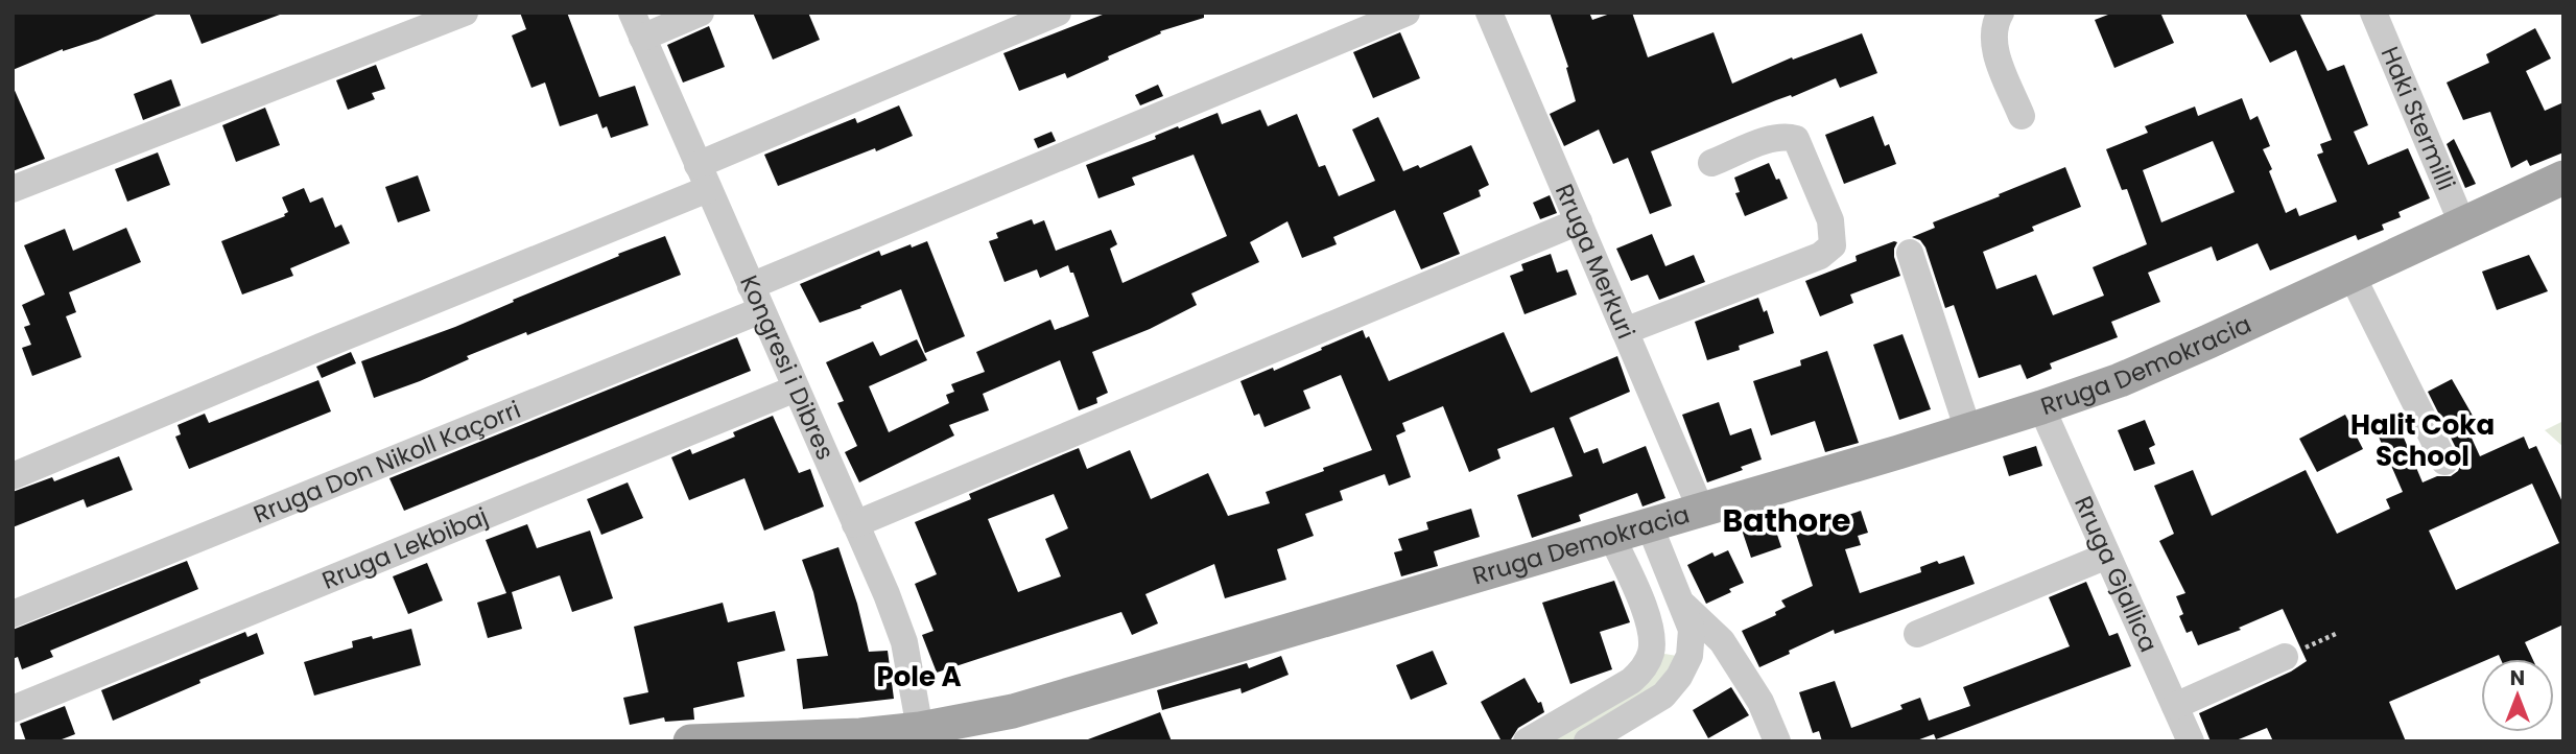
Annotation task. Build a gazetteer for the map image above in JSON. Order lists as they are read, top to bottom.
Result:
{
  "streets": {
    "main road": ["Rruga Demokracia"],
    "street": [
      "Haki Stermilli",
      "Rruga Merkuri",
      "Kongresi i Dibres",
      "Rruga Don Nikoll Kaçorri",
      "Rruga Lekbibaj",
      "Rruga Gjallica"
    ]
  },
  "crossings": [
    ["Haki Stermilli", "Rruga Demokracia"],
    ["Rruga Merkuri", "Rruga Demokracia"],
    ["Rruga Demokracia", "Kongresi i Dibres"],
    ["Rruga Demokracia", "Rruga Gjallica"],
    ["Kongresi i Dibres", "Rruga Don Nikoll Kaçorri"],
    ["Kongresi i Dibres", "Rruga Lekbibaj"]
  ],
  "districts": ["Halit Coka School", "Bathore", "Pole A"],
  "north": "top"
}
